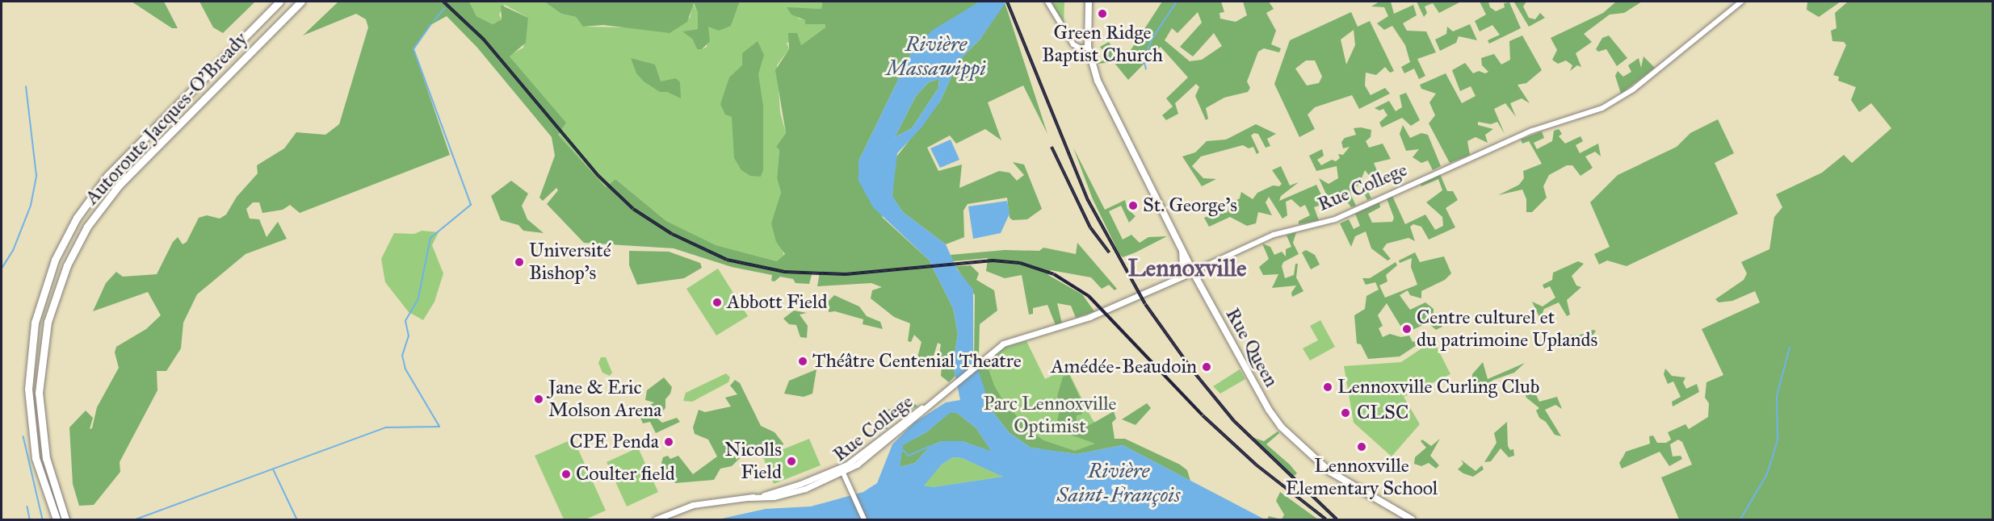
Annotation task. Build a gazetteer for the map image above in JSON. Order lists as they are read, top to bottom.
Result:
{
  "streets": {
    "highway": ["Autoroute Jacques-O'Bready"],
    "main road": ["Rue College", "Rue Queen"]
  },
  "crossings": [
    ["Rue College", "Rue Queen"]
  ],
  "districts": ["Lennoxville"],
  "water": ["Rivière Massawippi", "Rivière Saint-François"],
  "parks": ["Parc Lennoxville Optimist"],
  "places": [
    "Green Ridge Baptist Church",
    "St. George's",
    "Université Bishop's",
    "Abbott Field",
    "Centre culturel et du patrimoine Uplands",
    "Théâtre Centenial Theatre",
    "Amédée-Beaudoin",
    "Lennoxville Curling Club",
    "Jane & Eric Molson Arena",
    "CLSC",
    "CPE Penda",
    "Lennoxville Elementary School",
    "Nicolls Field",
    "Coulter field"
  ]
}
